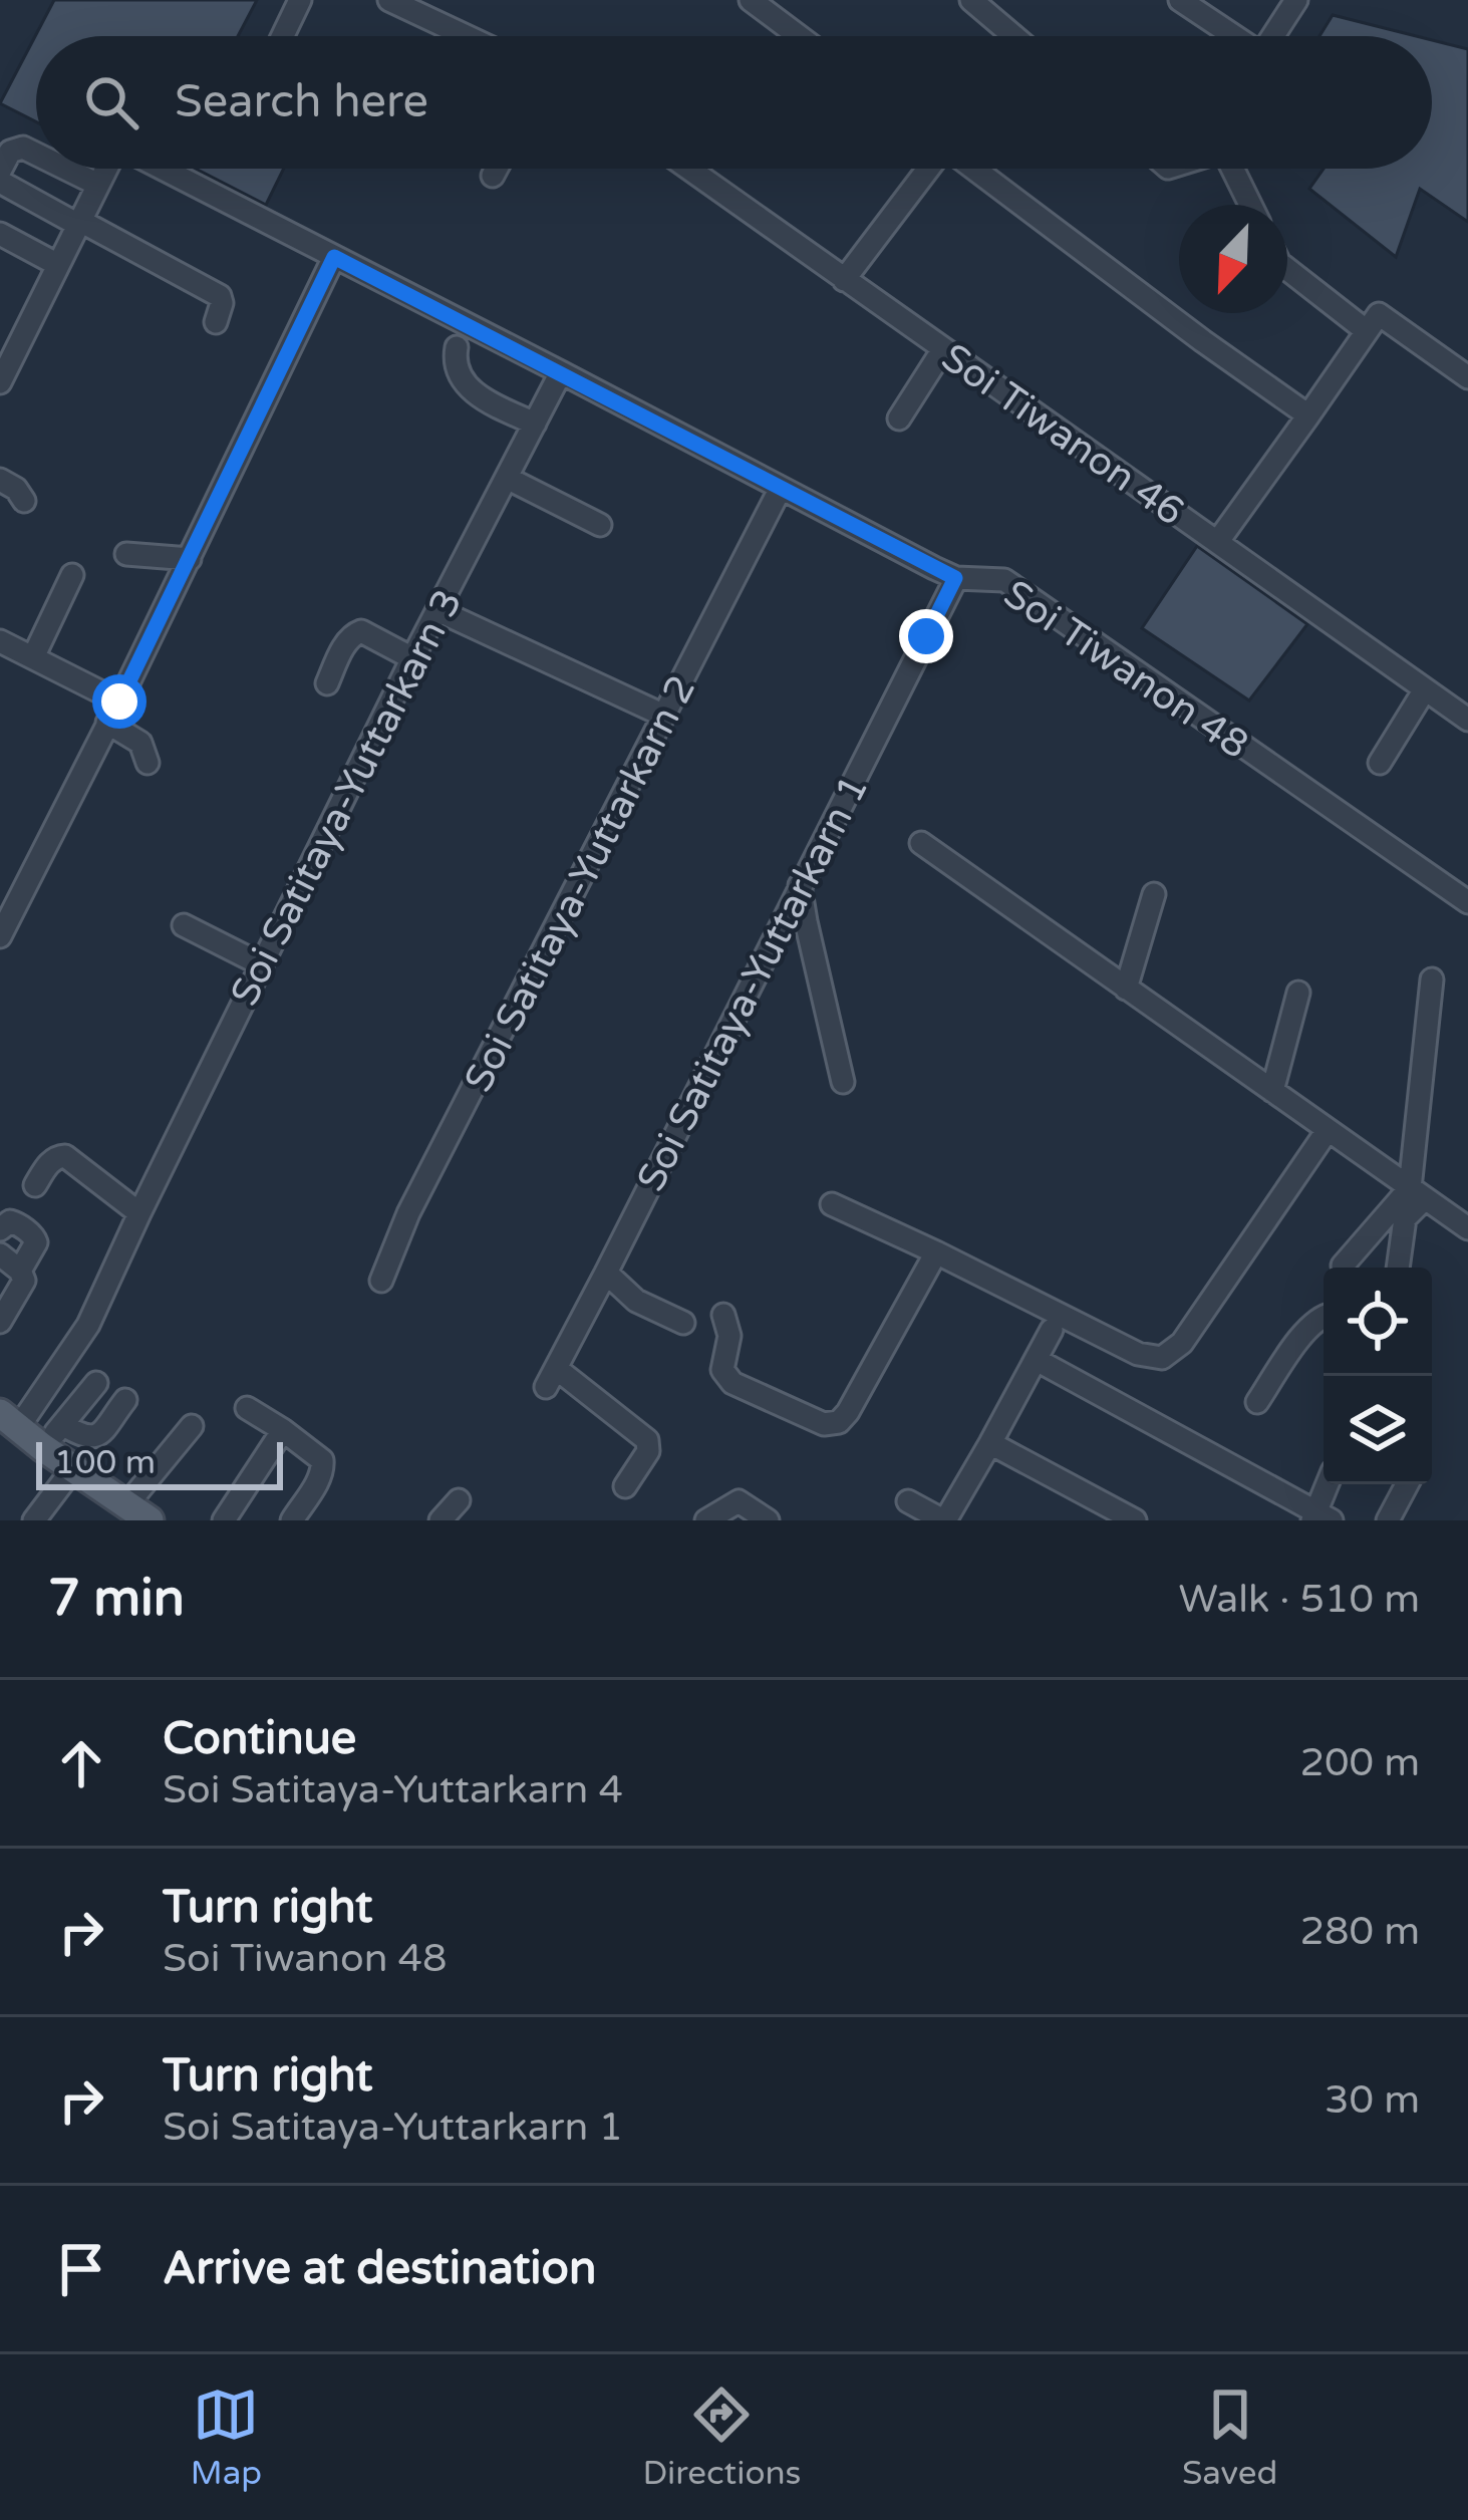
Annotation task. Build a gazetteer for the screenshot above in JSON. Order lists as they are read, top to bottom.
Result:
{
  "streets": {
    "street": [
      "Soi Tiwanon 46",
      "Soi Tiwanon 48",
      "Soi Satitaya-Yuttarkarn 3",
      "Soi Satitaya-Yuttarkarn 2",
      "Soi Satitaya-Yuttarkarn 1"
    ]
  },
  "crossings": [
    ["Soi Tiwanon 48", "Soi Satitaya-Yuttarkarn 3"],
    ["Soi Tiwanon 48", "Soi Satitaya-Yuttarkarn 2"],
    ["Soi Tiwanon 48", "Soi Satitaya-Yuttarkarn 1"]
  ],
  "scale_bar": "100 m",
  "north": "bottom left",
  "page": {
    "search": "Search here",
    "scale": "100 m",
    "heading": ["7 min", "Walk · 510 m"],
    "list": [
      ["Continue", "Soi Satitaya-Yuttarkarn 4", "200 m"],
      ["Turn right", "Soi Tiwanon 48", "280 m"],
      ["Turn right", "Soi Satitaya-Yuttarkarn 1", "30 m"],
      "Arrive at destination"
    ],
    "nav": ["Map", "Directions", "Saved"]
  }
}
